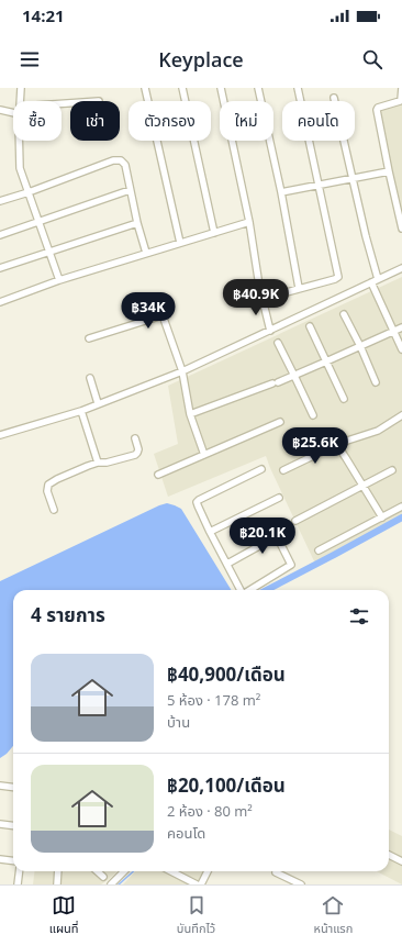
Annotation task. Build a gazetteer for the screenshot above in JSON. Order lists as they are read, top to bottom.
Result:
{
  "page": {
    "status": "14:21",
    "header": "Keyplace",
    "chip": [
      "ซื้อ",
      "เช่า",
      "ตัวกรอง",
      "ใหม่",
      "คอนโด"
    ],
    "price": [
      "฿40.9K",
      "฿34K",
      "฿25.6K",
      "฿20.1K"
    ],
    "heading": "4 รายการ",
    "list": [
      {
        "name": "฿40,900/เดือน",
        "note": "5 ห้อง · 178 m² · บ้าน"
      },
      {
        "name": "฿20,100/เดือน",
        "note": "2 ห้อง · 80 m² · คอนโด"
      }
    ],
    "tabs": ["แผนที่", "บันทึกไว้", "หน้าแรก"]
  }
}
